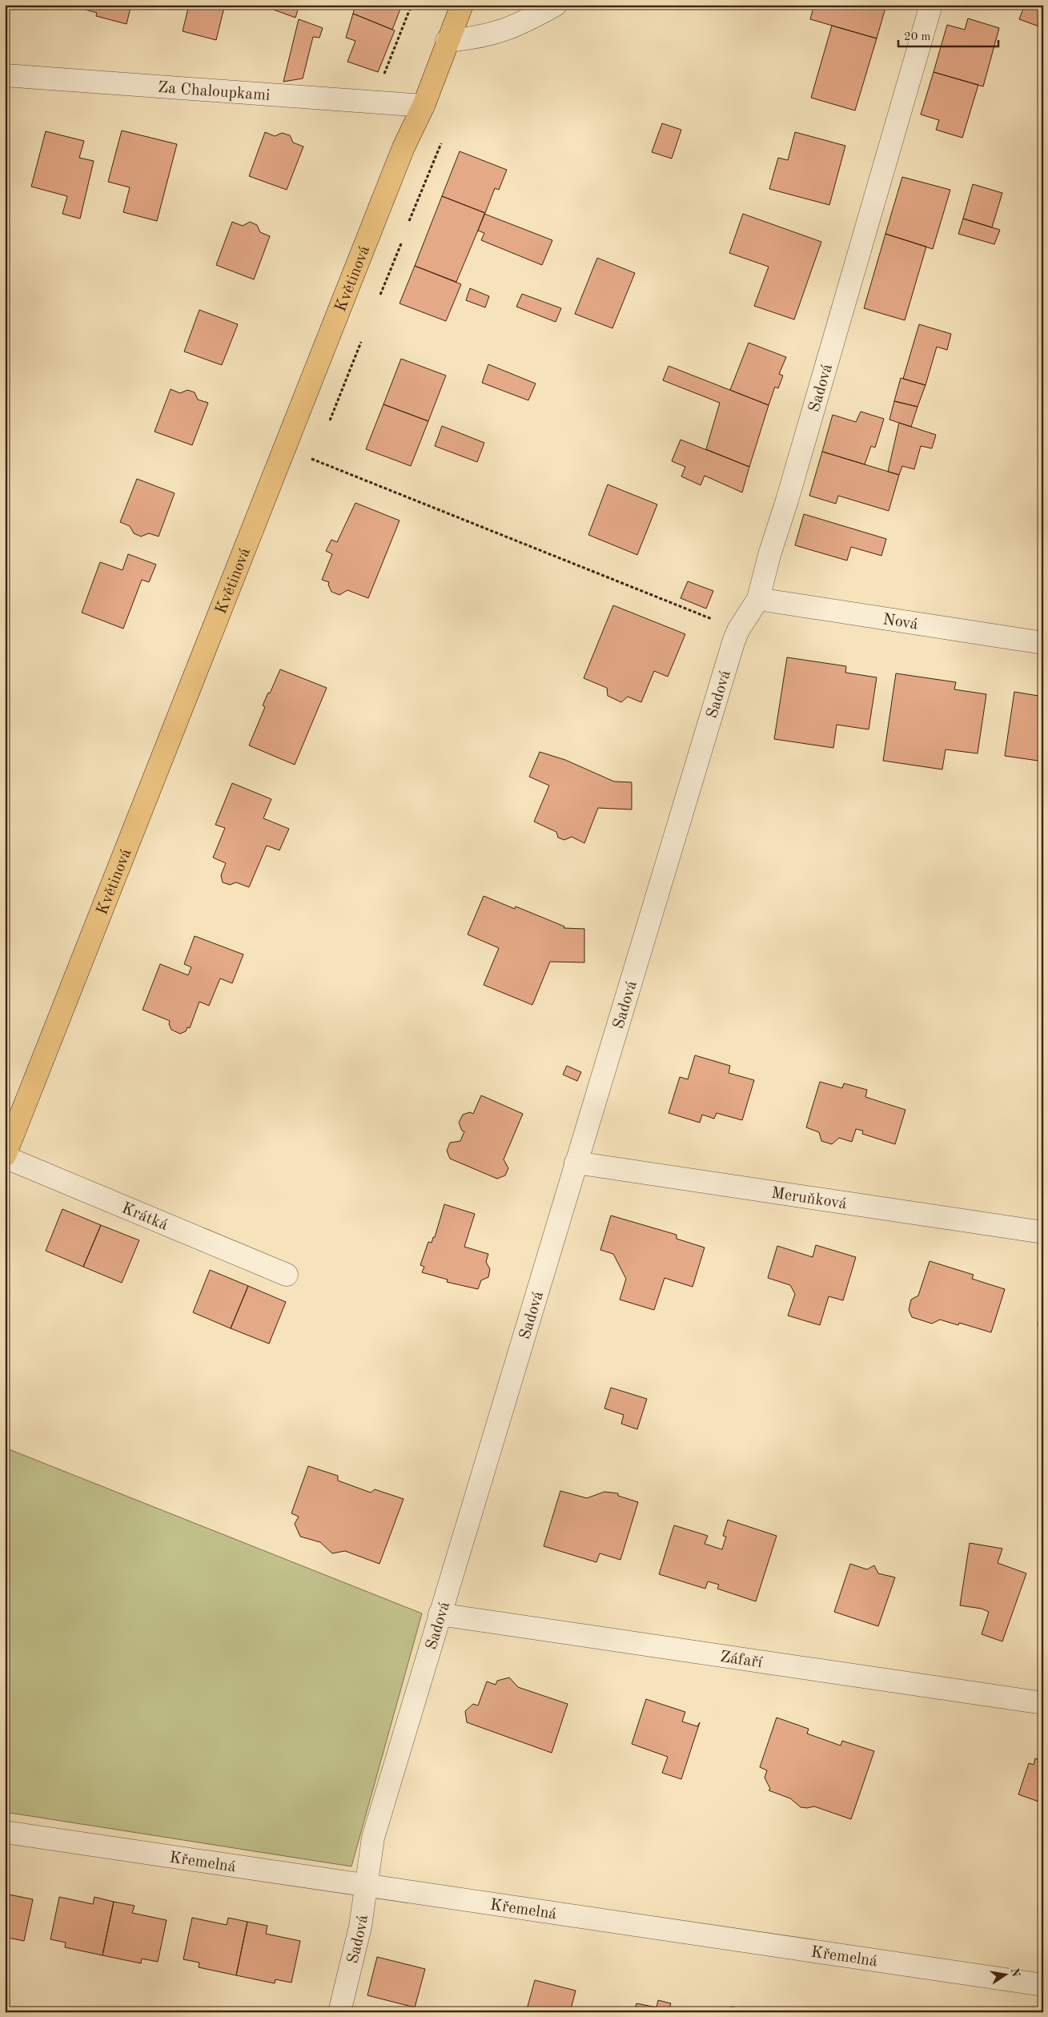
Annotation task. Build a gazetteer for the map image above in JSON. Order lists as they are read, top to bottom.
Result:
{
  "streets": {
    "main road": ["Květinová"],
    "street": [
      "Za Chaloupkami",
      "Sadová",
      "Nová",
      "Meruňková",
      "Krátká",
      "Záfaří",
      "Křemelná"
    ]
  },
  "crossings": [
    ["Za Chaloupkami", "Květinová"],
    ["Květinová", "Krátká"],
    ["Sadová", "Nová"],
    ["Sadová", "Meruňková"],
    ["Sadová", "Záfaří"],
    ["Sadová", "Křemelná"]
  ],
  "scale_bar": "20 m",
  "north": "right"
}
